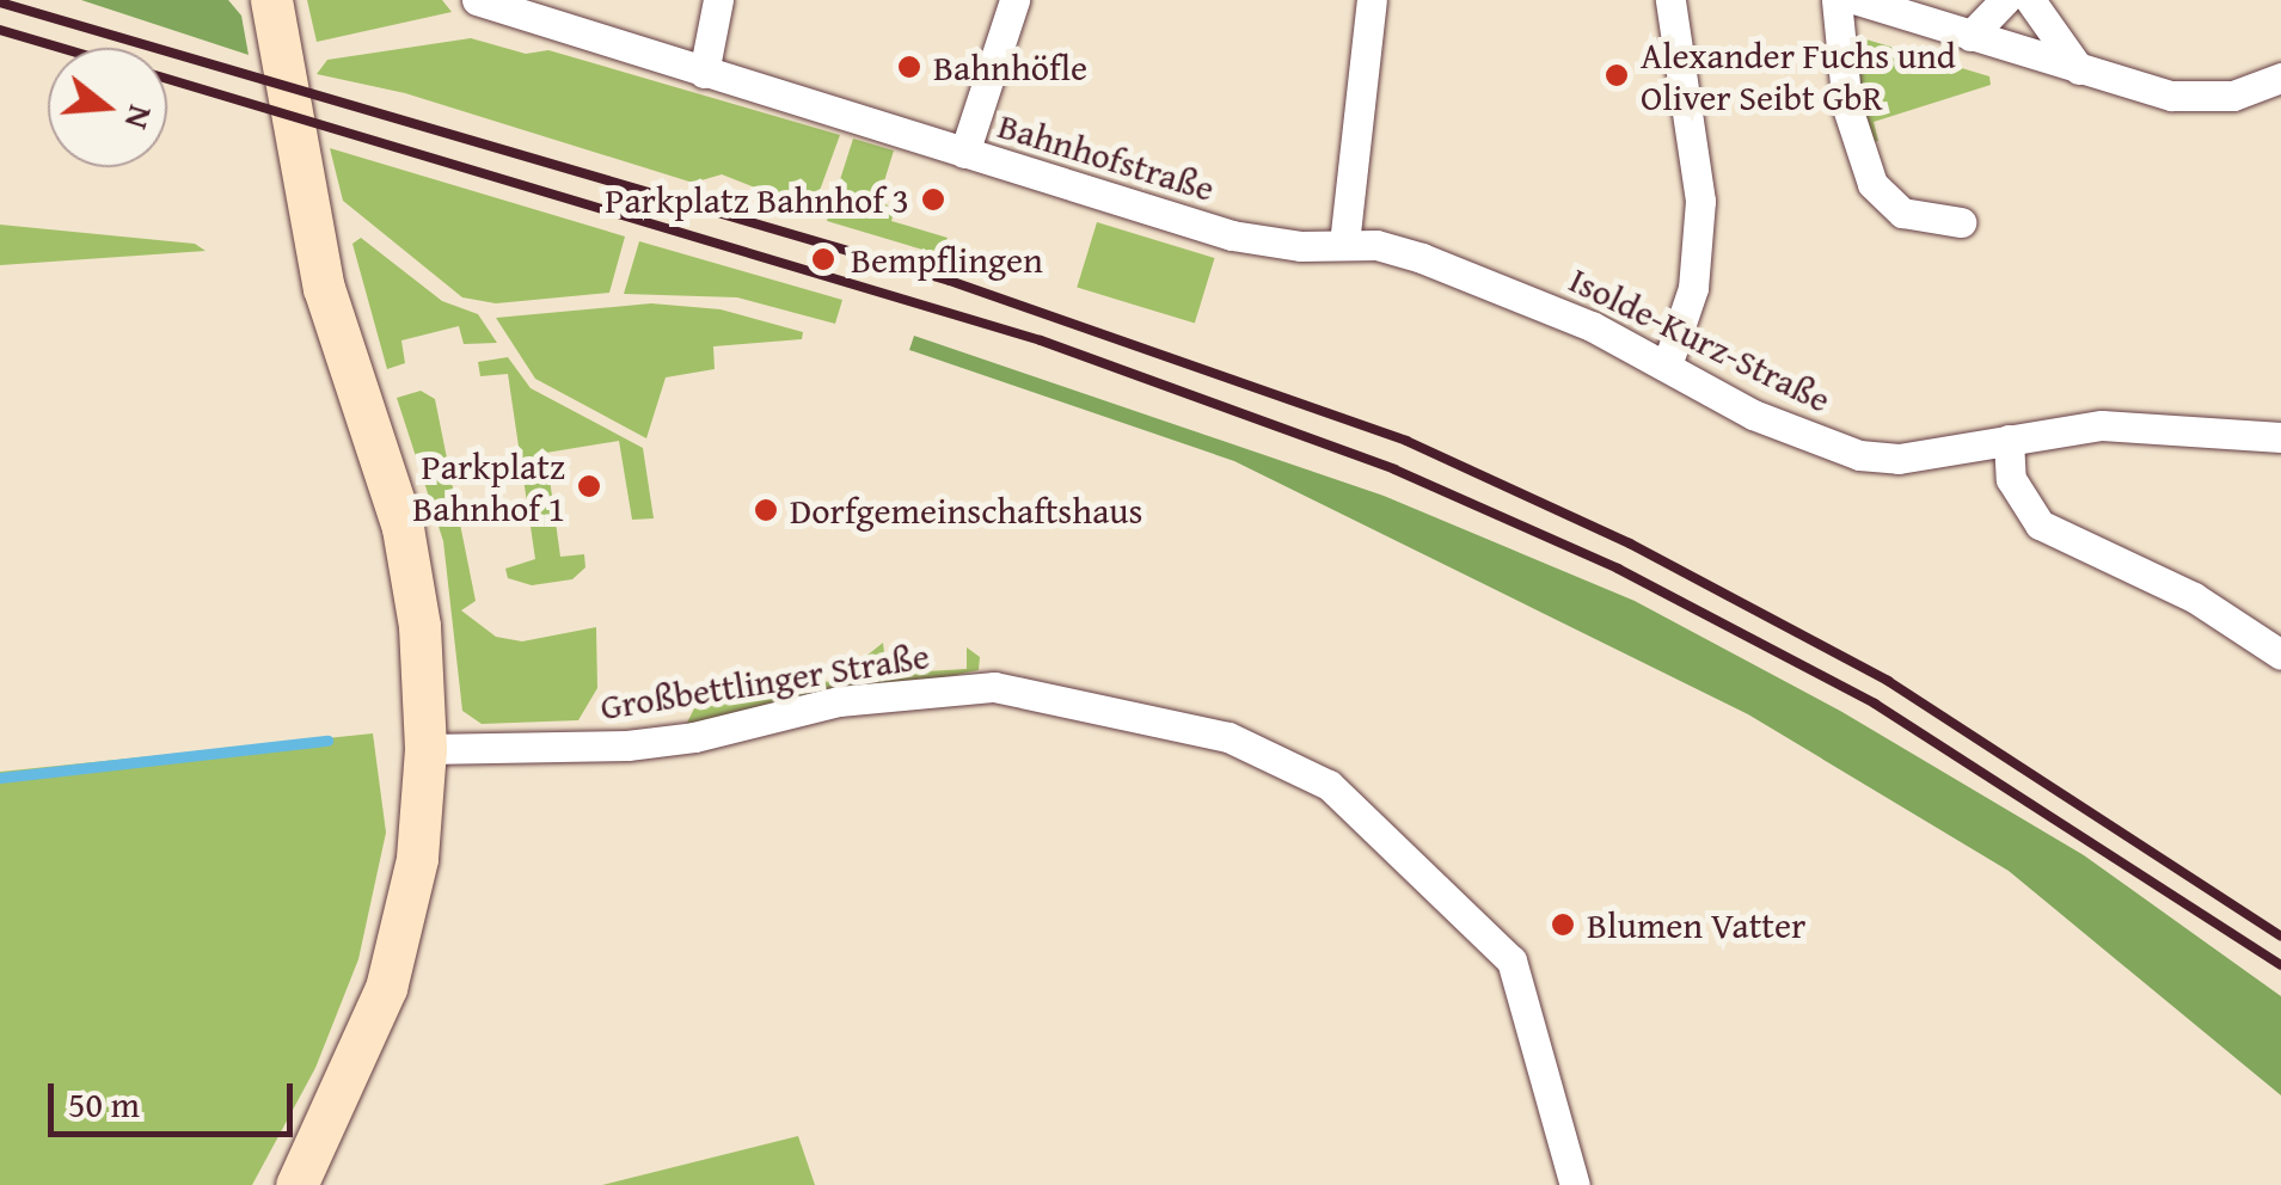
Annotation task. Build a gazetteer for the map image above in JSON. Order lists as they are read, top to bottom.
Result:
{
  "streets": {
    "street": ["Bahnhofstraße", "Isolde-Kurz-Straße", "Großbettlinger Straße"]
  },
  "crossings": [
    ["Bahnhofstraße", "Isolde-Kurz-Straße"]
  ],
  "places": [
    "Bahnhöfle",
    "Alexander Fuchs und Oliver Seibt GbR",
    "Parkplatz Bahnhof 3",
    "Bempflingen",
    "Parkplatz Bahnhof 1",
    "Dorfgemeinschaftshaus",
    "Blumen Vatter"
  ],
  "scale_bar": "50 m",
  "north": "right"
}
